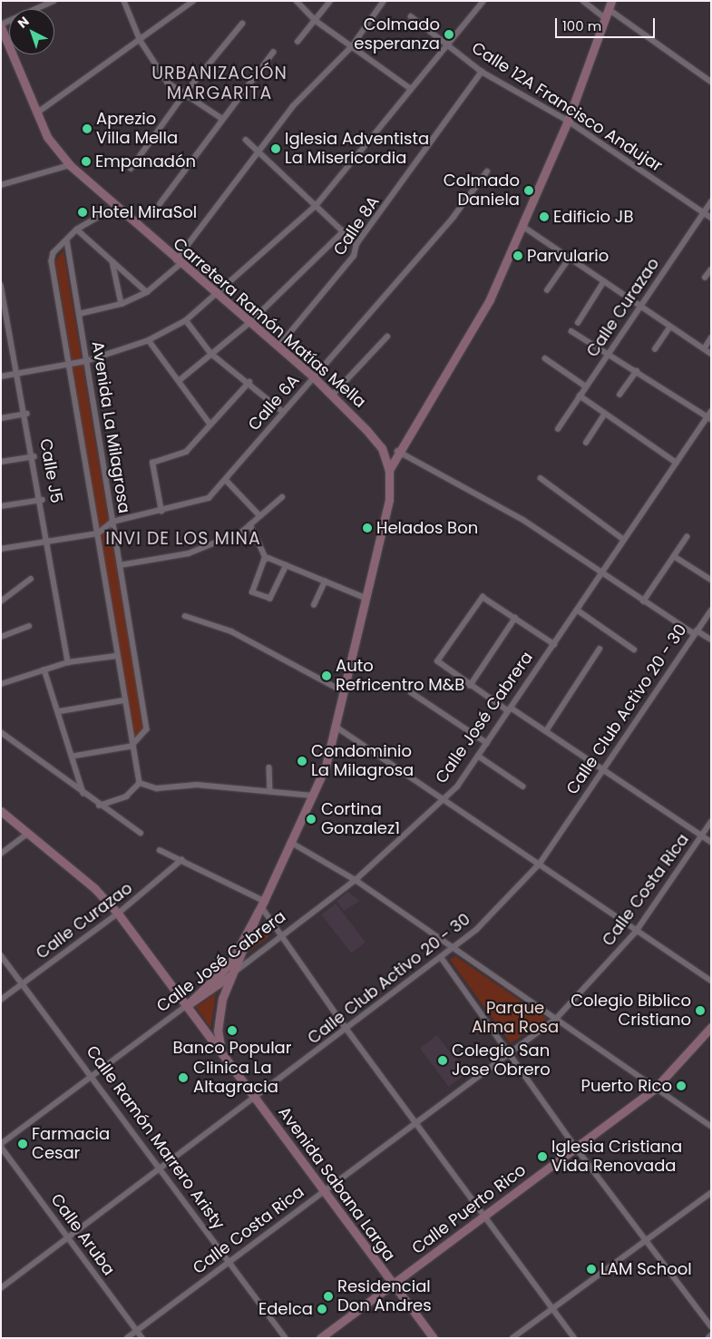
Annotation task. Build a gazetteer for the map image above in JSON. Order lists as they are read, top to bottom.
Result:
{
  "streets": {
    "main road": [
      "Carretera Ramón Matías Mella",
      "Calle José Cabrera",
      "Avenida Sabana Larga",
      "Calle Puerto Rico"
    ],
    "street": [
      "Calle 12A Francisco Andujar",
      "Calle 8A",
      "Calle Curazao",
      "Calle 6A",
      "Avenida La Milagrosa",
      "Calle J5",
      "Calle Club Activo 20 - 30",
      "Calle Costa Rica",
      "Calle Ramón Marrero Aristy",
      "Calle Aruba"
    ]
  },
  "crossings": [
    ["Calle 12A Francisco Andujar", "Calle 8A"],
    ["Calle 12A Francisco Andujar", "Calle Curazao"],
    ["Calle 8A", "Carretera Ramón Matías Mella"],
    ["Calle Curazao", "Calle Ramón Marrero Aristy"],
    ["Calle Curazao", "Avenida Sabana Larga"],
    ["Carretera Ramón Matías Mella", "Calle 6A"],
    ["Carretera Ramón Matías Mella", "Avenida La Milagrosa"],
    ["Carretera Ramón Matías Mella", "Calle José Cabrera"],
    ["Carretera Ramón Matías Mella", "Avenida Sabana Larga"],
    ["Calle 6A", "Avenida La Milagrosa"],
    ["Calle Club Activo 20 - 30", "Calle Ramón Marrero Aristy"],
    ["Calle Club Activo 20 - 30", "Avenida Sabana Larga"],
    ["Calle Club Activo 20 - 30", "Calle Aruba"],
    ["Calle José Cabrera", "Calle Ramón Marrero Aristy"],
    ["Calle José Cabrera", "Avenida Sabana Larga"],
    ["Calle José Cabrera", "Calle Aruba"],
    ["Calle Costa Rica", "Calle Ramón Marrero Aristy"],
    ["Calle Costa Rica", "Avenida Sabana Larga"],
    ["Calle Costa Rica", "Calle Aruba"],
    ["Avenida Sabana Larga", "Calle Puerto Rico"]
  ],
  "districts": ["URBANIZACIÓN MARGARITA", "INVI DE LOS MINA"],
  "parks": ["Parque Alma Rosa"],
  "places": [
    "Colmado esperanza",
    "Aprezio Villa Mella",
    "Iglesia Adventista La Misericordia",
    "Empanadón",
    "Colmado Daniela",
    "Hotel MiraSol",
    "Edificio JB",
    "Parvulario",
    "Helados Bon",
    "Auto Refricentro M&B",
    "Condominio La Milagrosa",
    "Cortina Gonzalez1",
    "Colegio Biblico Cristiano",
    "Banco Popular",
    "Colegio San Jose Obrero",
    "Clinica La Altagracia",
    "Puerto Rico",
    "Farmacia Cesar",
    "Iglesia Cristiana Vida Renovada",
    "LAM School",
    "Residencial Don Andres",
    "Edelca"
  ],
  "scale_bar": "100 m",
  "north": "top left"
}
